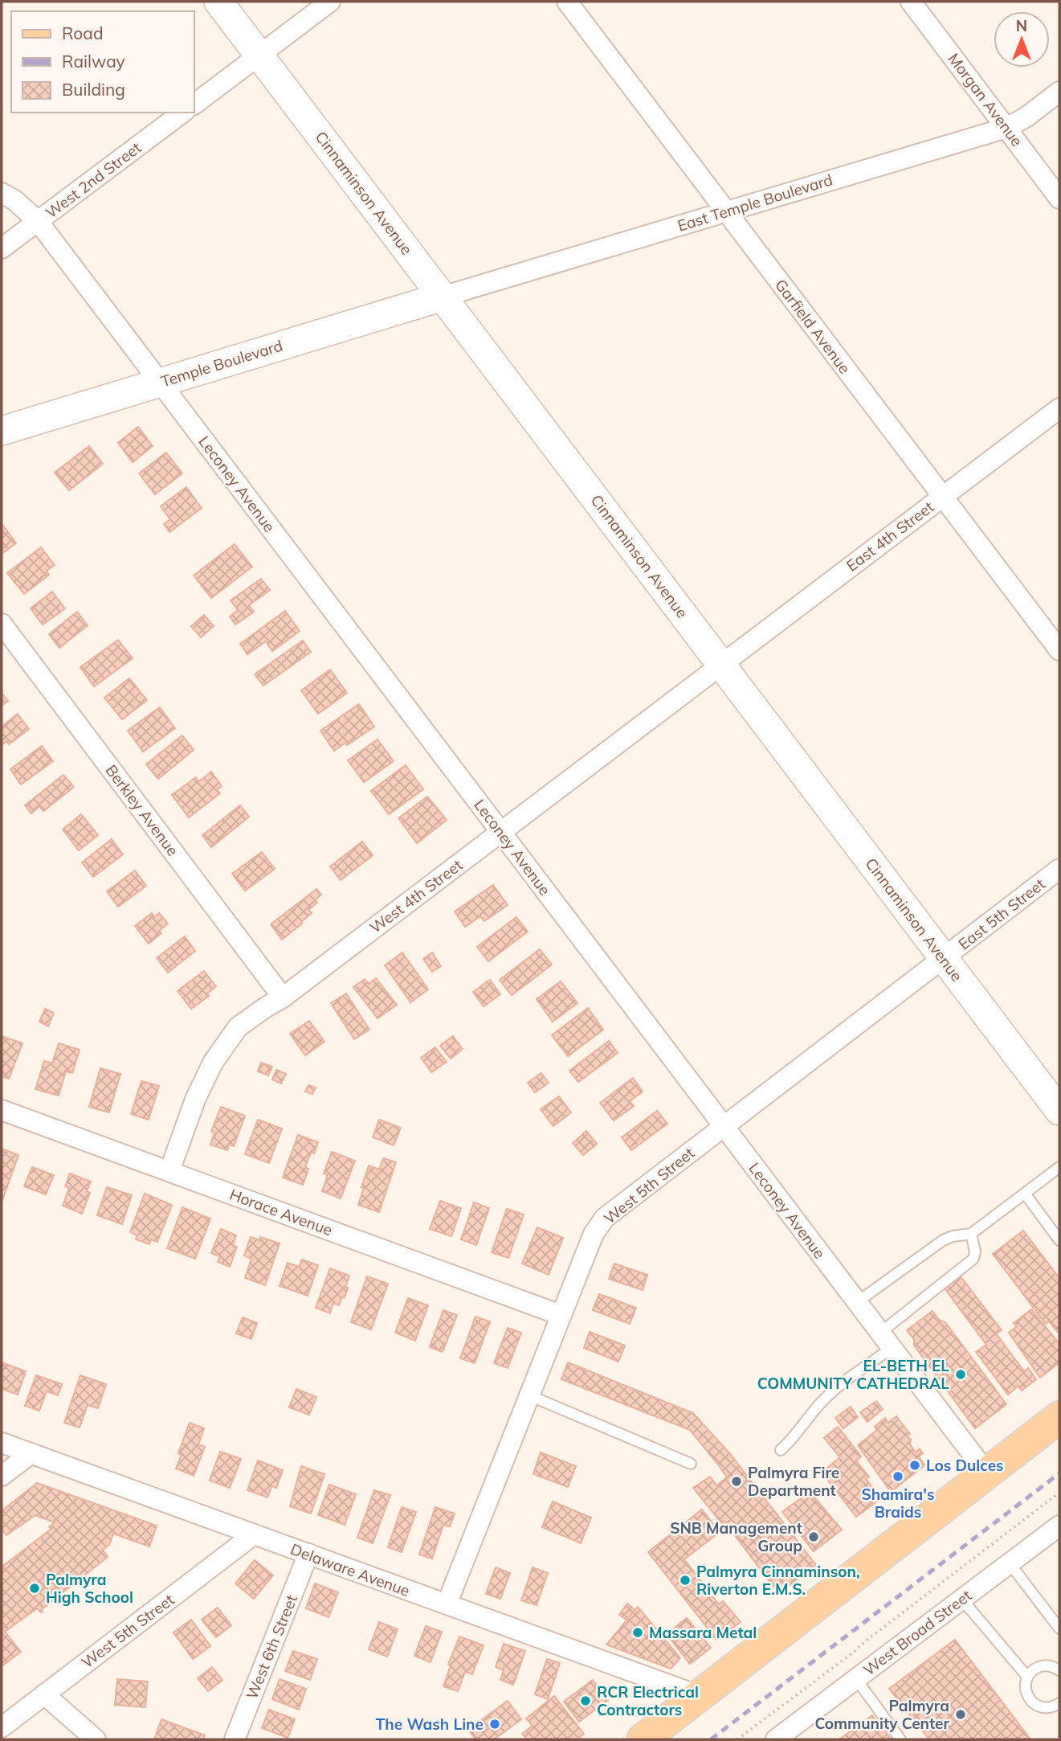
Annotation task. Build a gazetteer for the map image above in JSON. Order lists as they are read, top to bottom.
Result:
{
  "streets": {
    "street": [
      "Morgan Avenue",
      "West 2nd Street",
      "Cinnaminson Avenue",
      "East Temple Boulevard",
      "Garfield Avenue",
      "Temple Boulevard",
      "Leconey Avenue",
      "East 4th Street",
      "Berkley Avenue",
      "West 4th Street",
      "East 5th Street",
      "West 5th Street",
      "Horace Avenue",
      "Delaware Avenue",
      "West Broad Street",
      "West 6th Street"
    ]
  },
  "crossings": [
    ["Morgan Avenue", "East Temple Boulevard"],
    ["West 2nd Street", "Leconey Avenue"],
    ["Cinnaminson Avenue", "East Temple Boulevard"],
    ["Cinnaminson Avenue", "Temple Boulevard"],
    ["Cinnaminson Avenue", "East 4th Street"],
    ["Cinnaminson Avenue", "West 4th Street"],
    ["Cinnaminson Avenue", "East 5th Street"],
    ["Cinnaminson Avenue", "West 5th Street"],
    ["East Temple Boulevard", "Garfield Avenue"],
    ["East Temple Boulevard", "Temple Boulevard"],
    ["Garfield Avenue", "East 4th Street"],
    ["Temple Boulevard", "Leconey Avenue"],
    ["Leconey Avenue", "West 4th Street"],
    ["Leconey Avenue", "West 5th Street"],
    ["East 4th Street", "West 4th Street"],
    ["Berkley Avenue", "West 4th Street"],
    ["West 4th Street", "Horace Avenue"],
    ["East 5th Street", "West 5th Street"],
    ["West 5th Street", "Horace Avenue"],
    ["West 5th Street", "Delaware Avenue"],
    ["Delaware Avenue", "West 6th Street"]
  ],
  "places": [
    "EL-BETH EL COMMUNITY CATHEDRAL",
    "Los Dulces",
    "Shamira's Braids",
    "Palmyra Fire Department",
    "SNB Management Group",
    "Palmyra Cinnaminson, Riverton E.M.S.",
    "Palmyra High School",
    "Massara Metal",
    "RCR Electrical Contractors",
    "Palmyra Community Center",
    "The Wash Line"
  ],
  "legend": ["Road", "Railway", "Building"],
  "north": "top"
}
